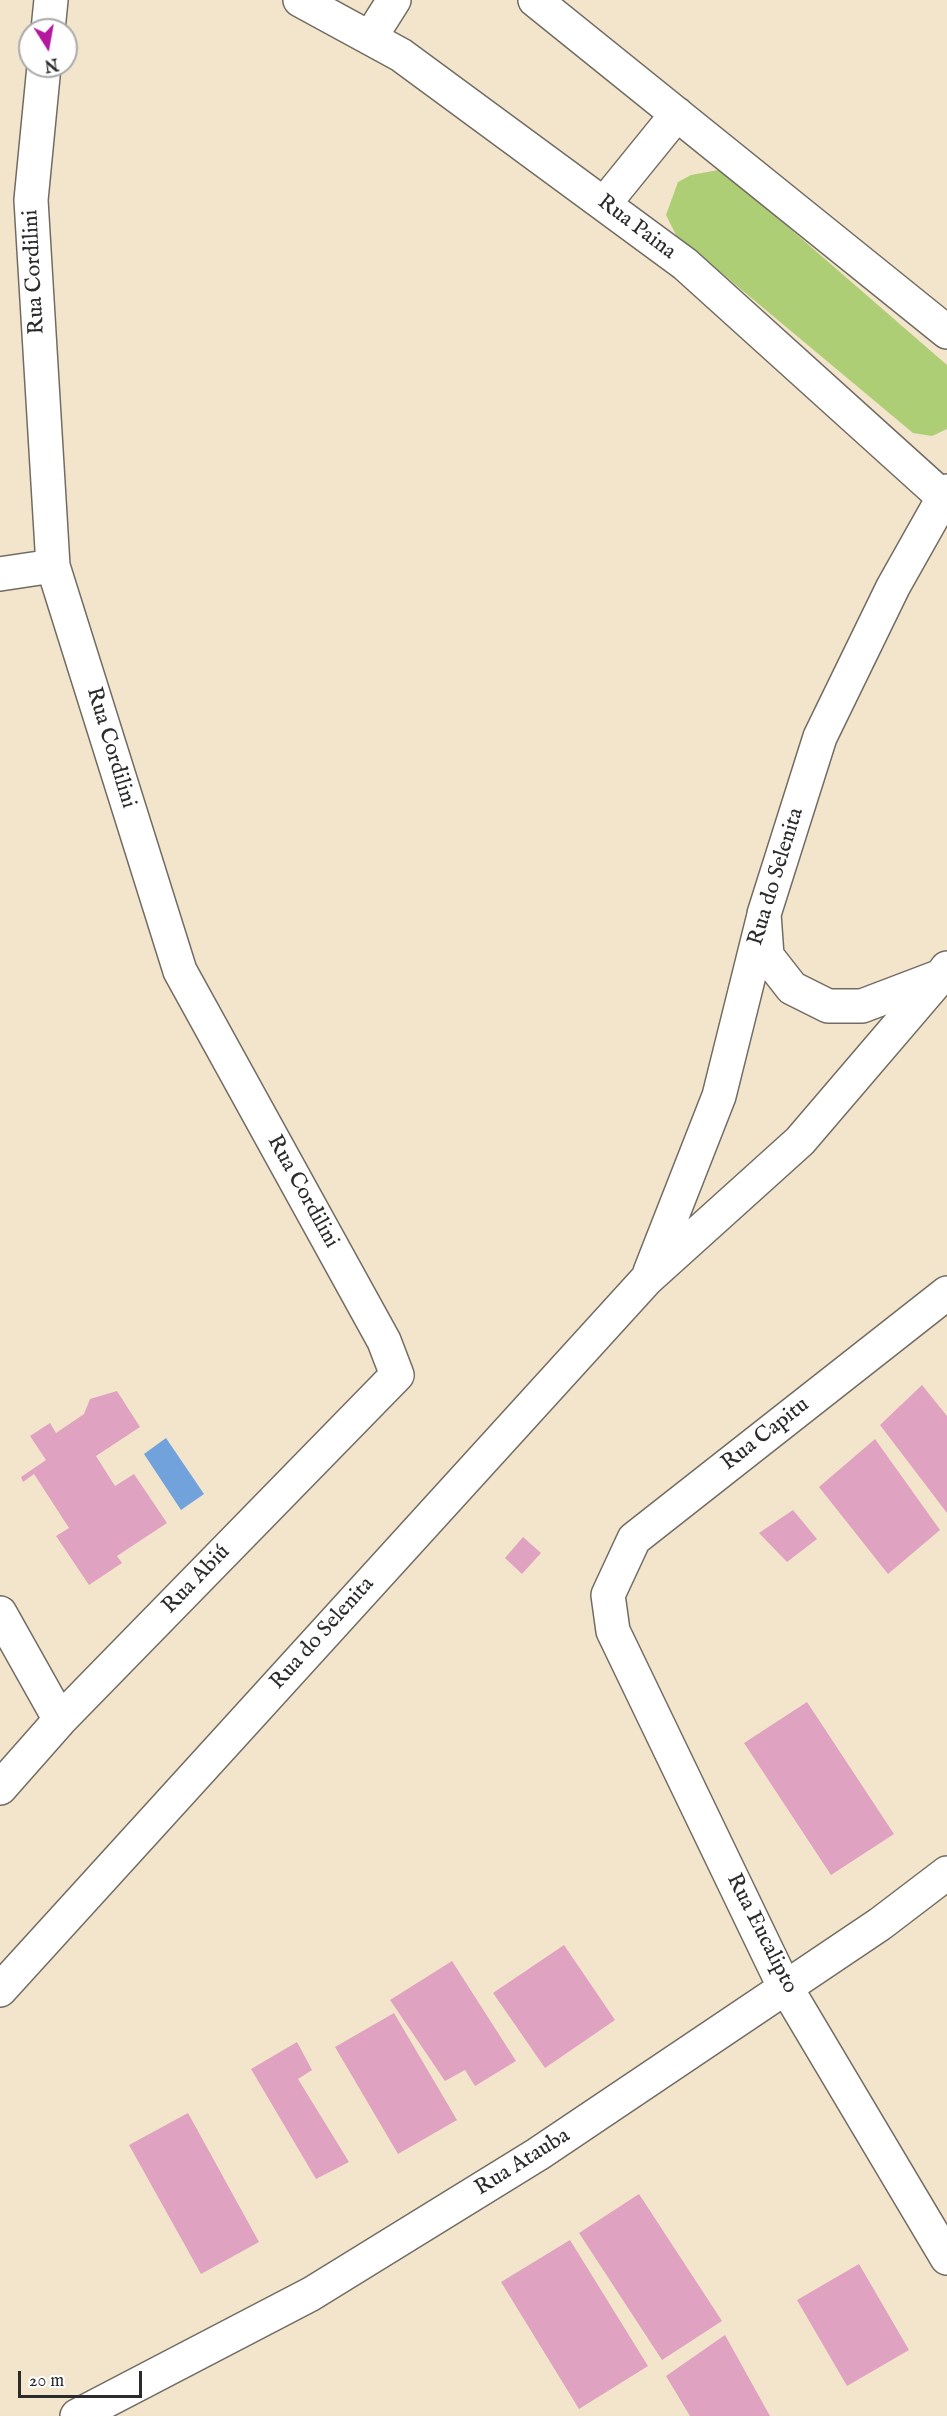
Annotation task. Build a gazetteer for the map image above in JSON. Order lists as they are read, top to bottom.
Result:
{
  "streets": {
    "street": [
      "Rua Paina",
      "Rua Cordilini",
      "Rua do Selenita",
      "Rua Capitu",
      "Rua Abiú",
      "Rua Eucalipto",
      "Rua Atauba"
    ]
  },
  "crossings": [
    ["Rua Paina", "Rua do Selenita"],
    ["Rua Cordilini", "Rua Abiú"],
    ["Rua Capitu", "Rua Eucalipto"],
    ["Rua Eucalipto", "Rua Atauba"]
  ],
  "scale_bar": "20 m",
  "north": "bottom"
}
